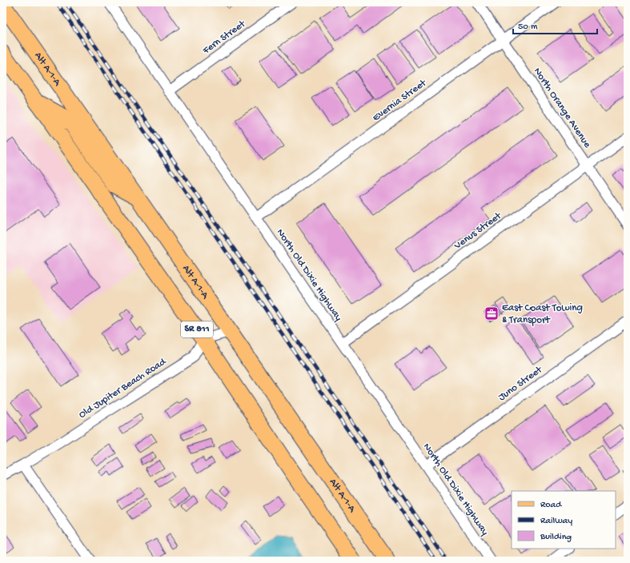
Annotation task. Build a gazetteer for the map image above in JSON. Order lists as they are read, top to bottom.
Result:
{
  "streets": {
    "main road": ["Alt A-1-A", "SR 811"],
    "street": [
      "Fern Street",
      "Evernia Street",
      "North Orange Avenue",
      "Venus Street",
      "North Old Dixie Highway",
      "Juno Street",
      "Old Jupiter Beach Road"
    ]
  },
  "crossings": [
    ["Fern Street", "North Old Dixie Highway"],
    ["Evernia Street", "North Orange Avenue"],
    ["Evernia Street", "North Old Dixie Highway"],
    ["North Orange Avenue", "Venus Street"],
    ["Venus Street", "North Old Dixie Highway"],
    ["North Old Dixie Highway", "Juno Street"],
    ["SR 811", "Old Jupiter Beach Road"]
  ],
  "places": {
    "office": ["East Coast Towing & Transport"]
  },
  "legend": ["Road", "Railway", "Building"],
  "scale_bar": "50 m"
}
